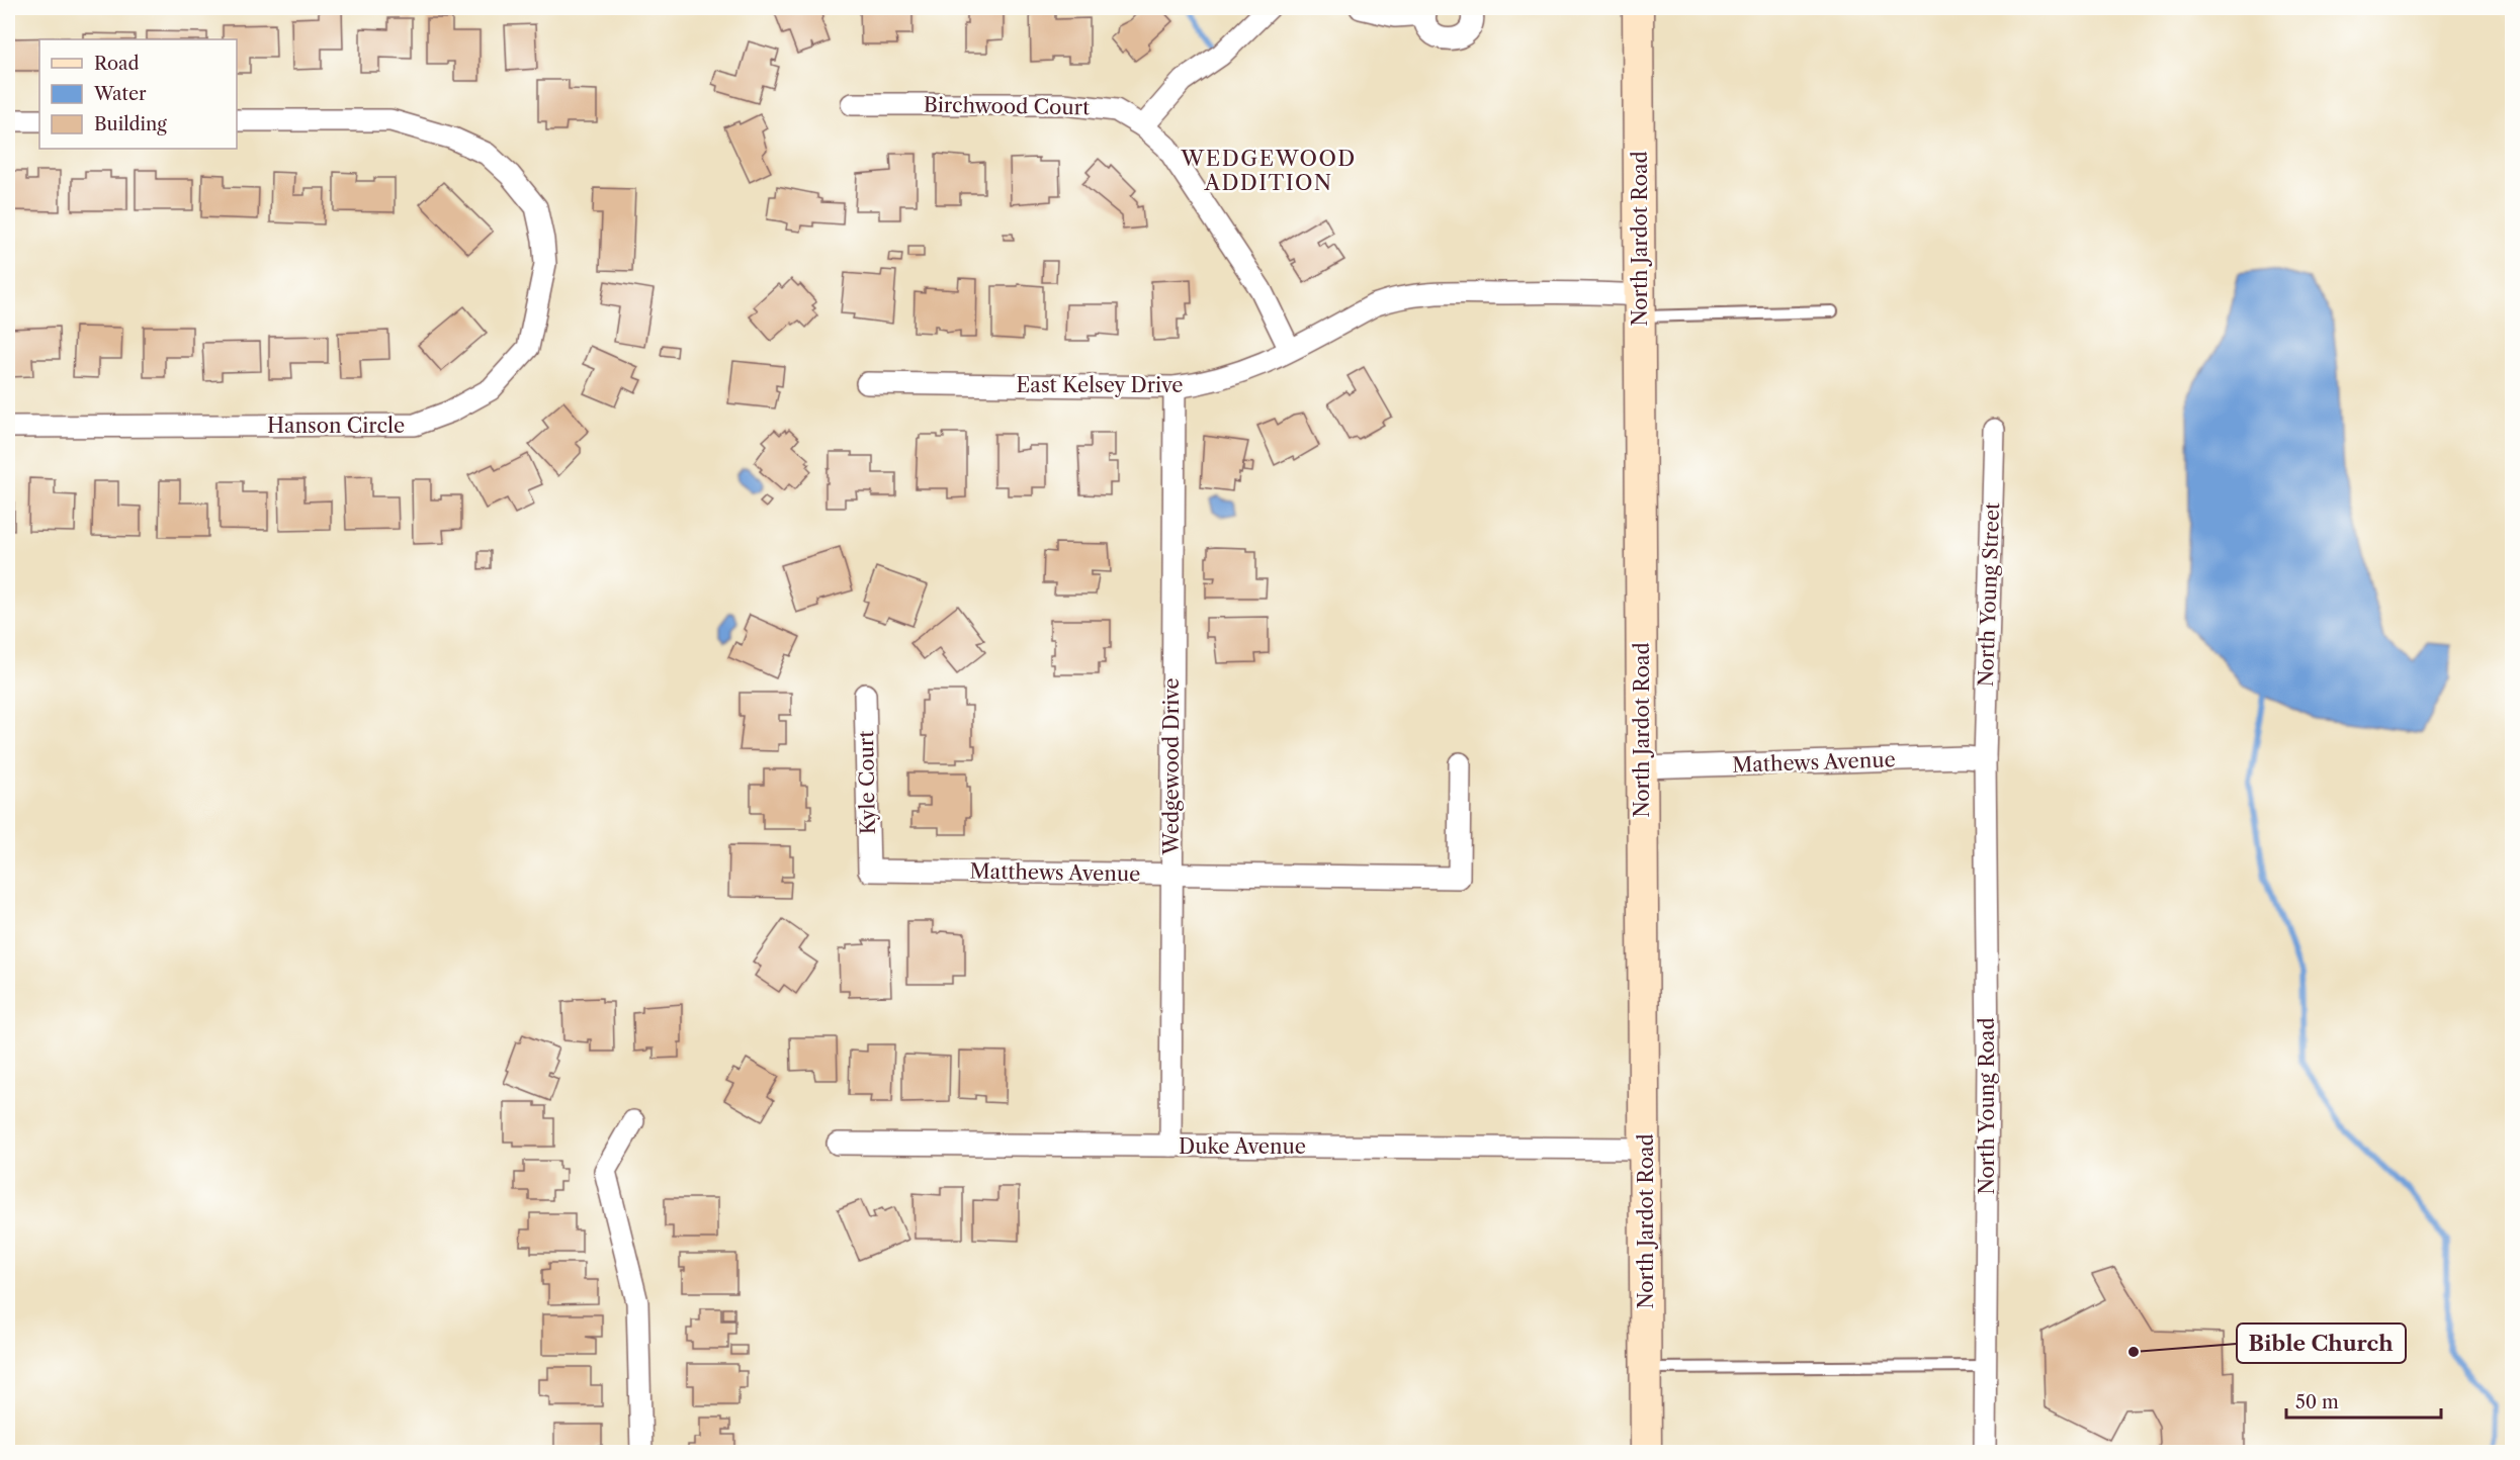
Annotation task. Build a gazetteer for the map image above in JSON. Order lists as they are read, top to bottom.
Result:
{
  "streets": {
    "main road": ["North Jardot Road"],
    "street": [
      "Birchwood Court",
      "East Kelsey Drive",
      "Hanson Circle",
      "North Young Street",
      "Mathews Avenue",
      "Wedgewood Drive",
      "Kyle Court",
      "Matthews Avenue",
      "North Young Road",
      "Duke Avenue"
    ]
  },
  "crossings": [
    ["Birchwood Court", "East Kelsey Drive"],
    ["North Jardot Road", "East Kelsey Drive"],
    ["North Jardot Road", "Mathews Avenue"],
    ["North Jardot Road", "Duke Avenue"],
    ["East Kelsey Drive", "Wedgewood Drive"],
    ["North Young Street", "Mathews Avenue"],
    ["North Young Street", "North Young Road"],
    ["Mathews Avenue", "North Young Road"],
    ["Wedgewood Drive", "Matthews Avenue"],
    ["Wedgewood Drive", "Duke Avenue"],
    ["Kyle Court", "Matthews Avenue"]
  ],
  "districts": ["WEDGEWOOD ADDITION"],
  "places": ["Bible Church"],
  "legend": ["Road", "Water", "Building"],
  "scale_bar": "50 m"
}
